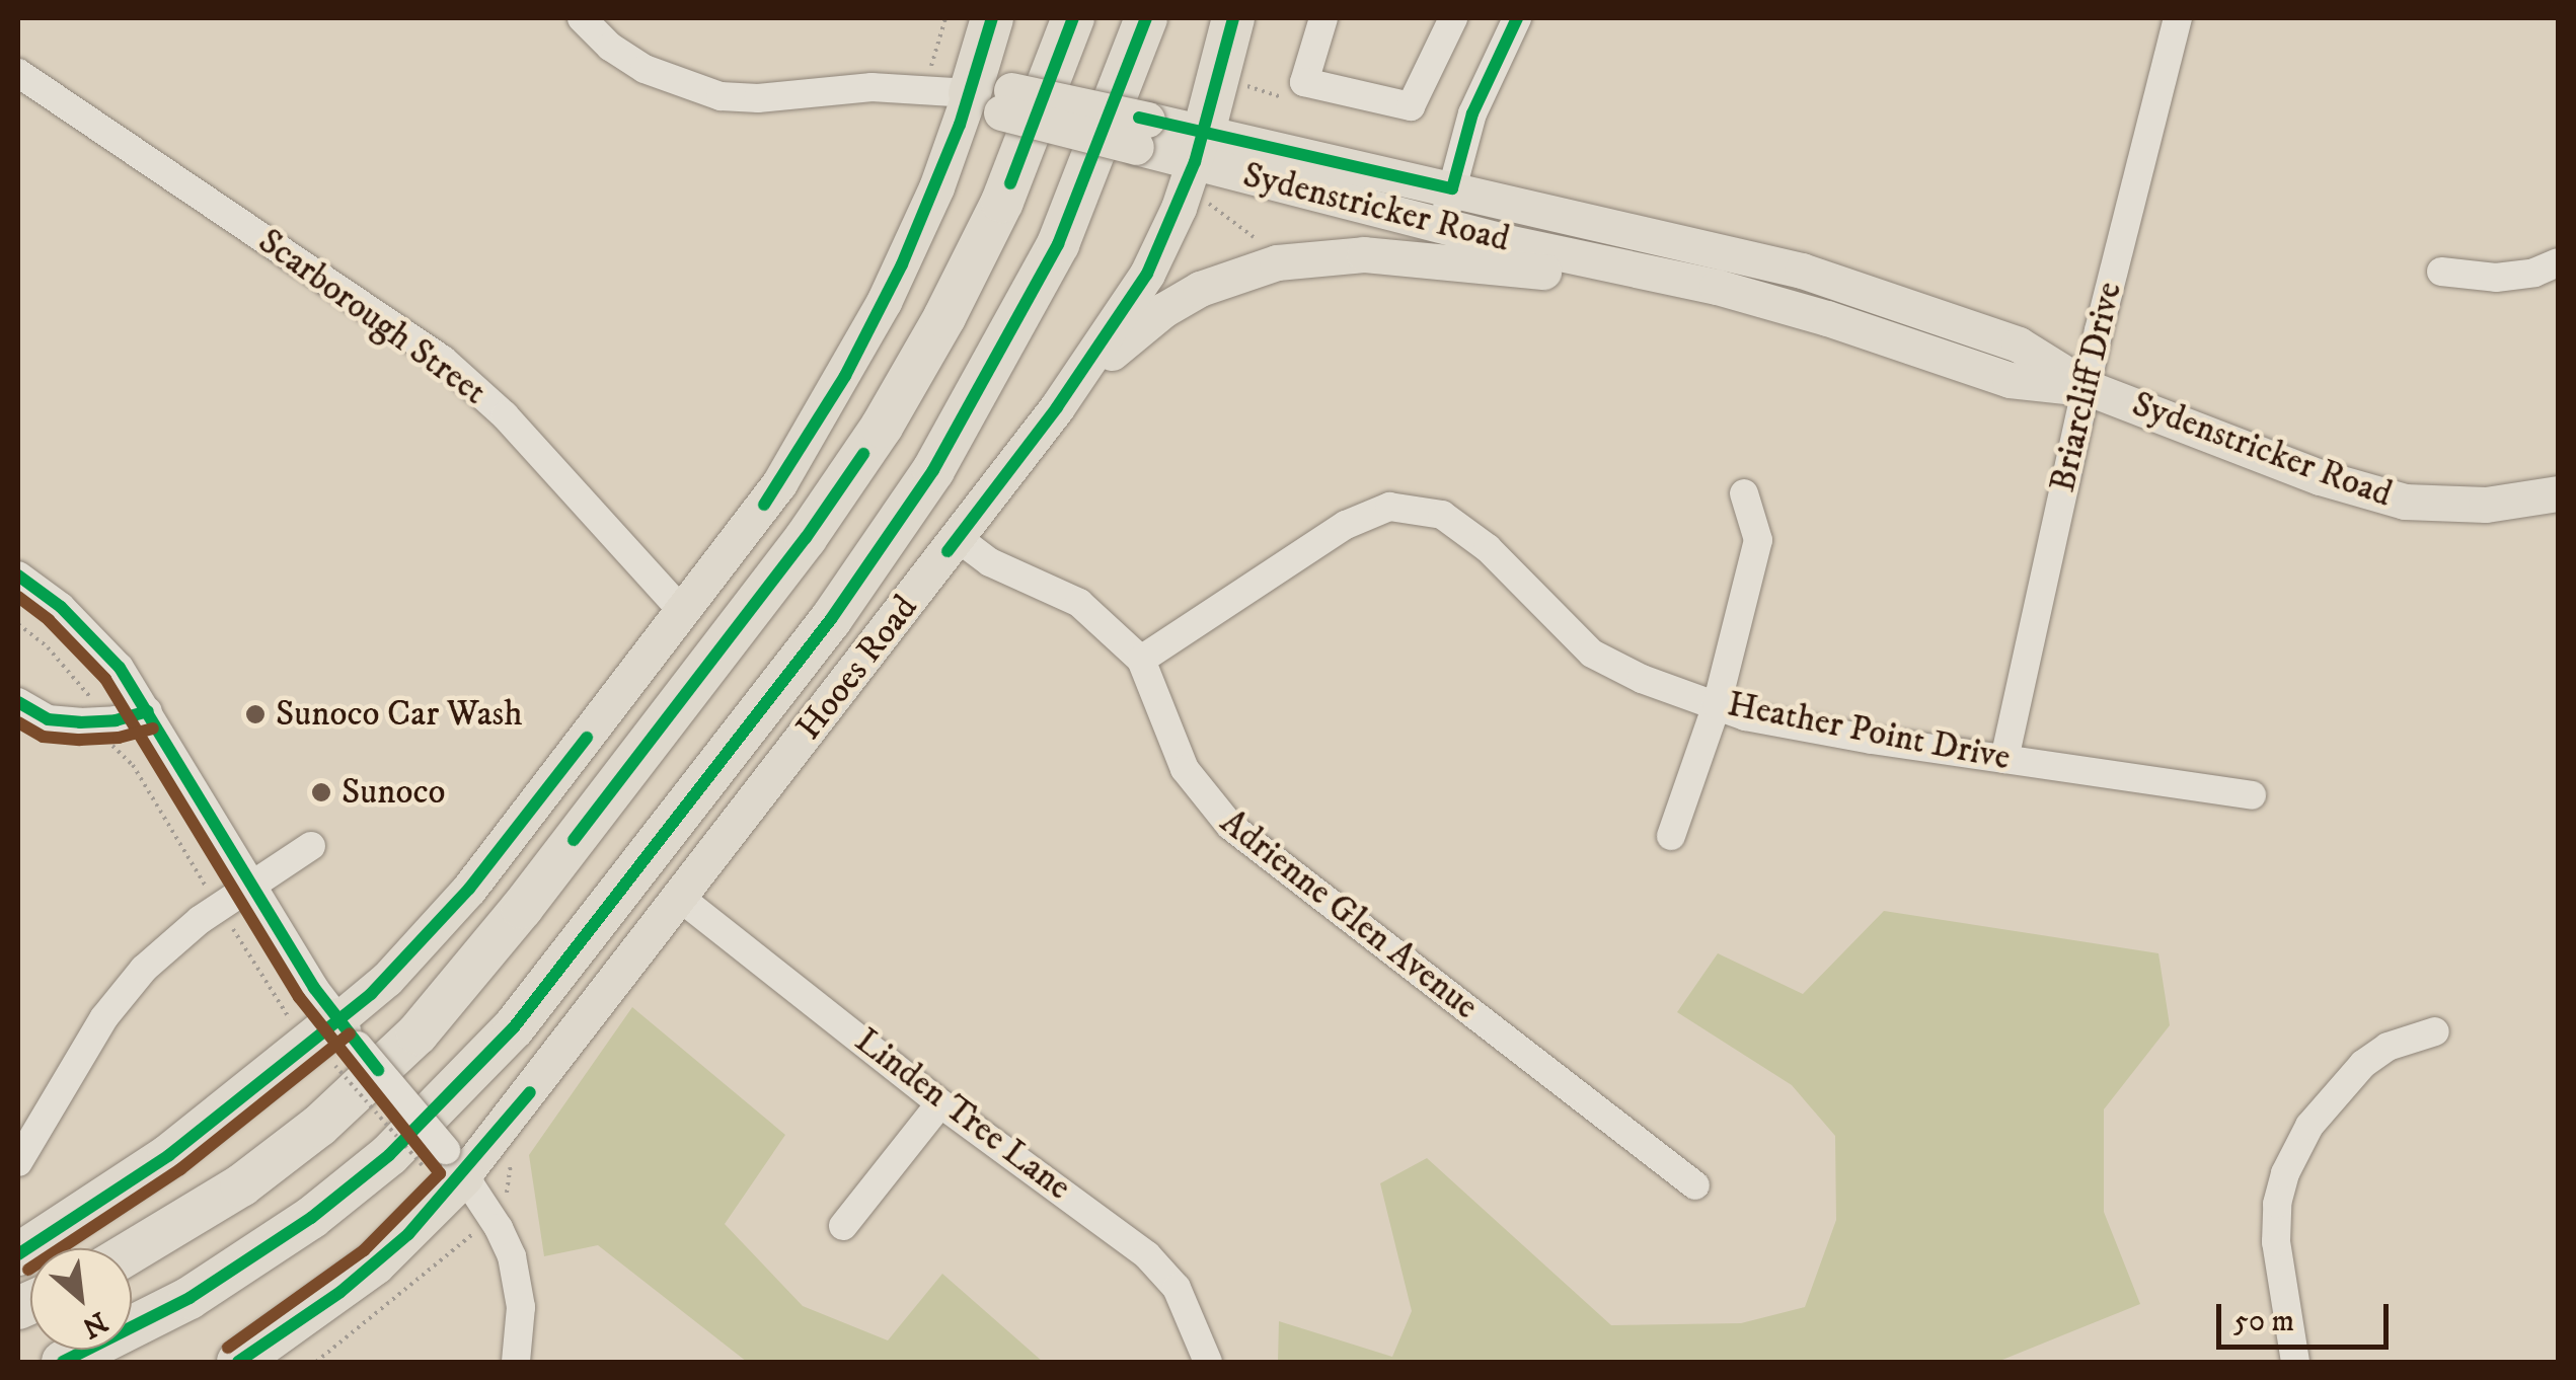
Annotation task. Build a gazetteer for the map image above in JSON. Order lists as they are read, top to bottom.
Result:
{
  "streets": {
    "main road": ["Sydenstricker Road", "Hooes Road"],
    "street": [
      "Scarborough Street",
      "Briarcliff Drive",
      "Heather Point Drive",
      "Adrienne Glen Avenue",
      "Linden Tree Lane"
    ]
  },
  "crossings": [
    ["Sydenstricker Road", "Briarcliff Drive"],
    ["Sydenstricker Road", "Hooes Road"],
    ["Briarcliff Drive", "Heather Point Drive"],
    ["Hooes Road", "Adrienne Glen Avenue"],
    ["Hooes Road", "Linden Tree Lane"],
    ["Heather Point Drive", "Adrienne Glen Avenue"]
  ],
  "places": ["Sunoco Car Wash", "Sunoco"],
  "scale_bar": "50 m",
  "north": "bottom right"
}
